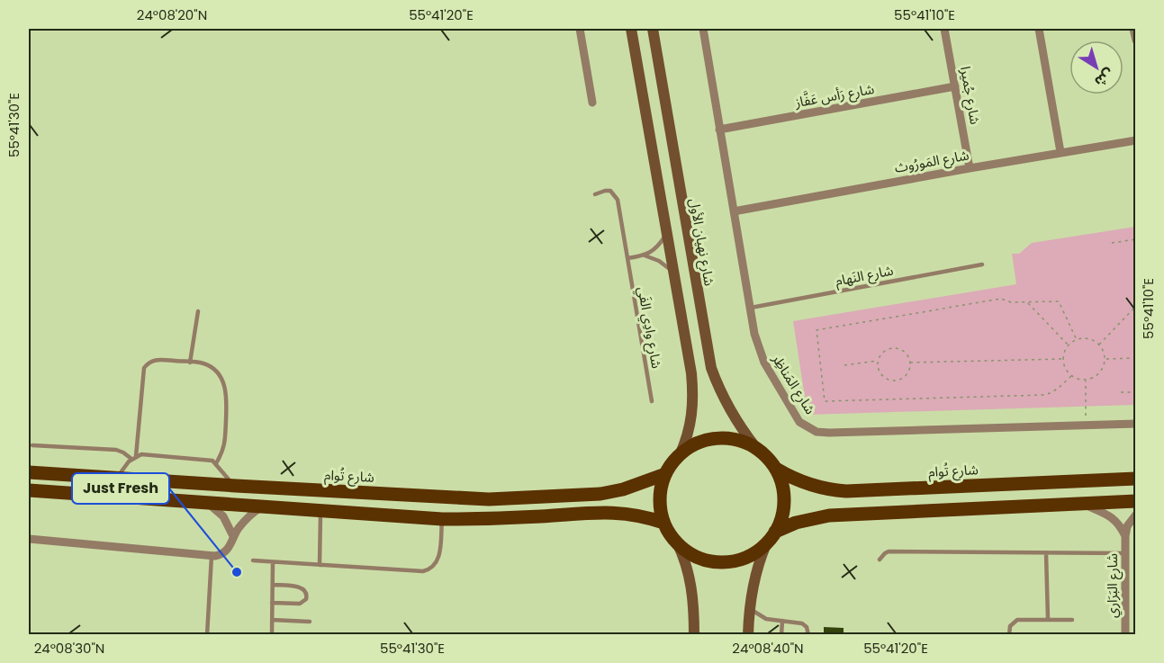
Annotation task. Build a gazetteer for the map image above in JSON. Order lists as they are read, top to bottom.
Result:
{
  "streets": {
    "main road": ["شارع نهيان الأول", "شارع تُوام"],
    "street": [
      "شارع رَأس عَفَّاز",
      "شارع جُميرا",
      "شارع المَورُوث",
      "شارع المَناظِر",
      "شارع البَرَاري"
    ],
    "lane": ["شارع النَهام", "شارع وادِي الفَي"]
  },
  "crossings": [
    ["شارع رَأس عَفَّاز", "شارع جُميرا"],
    ["شارع رَأس عَفَّاز", "شارع المَناظِر"],
    ["شارع جُميرا", "شارع المَورُوث"],
    ["شارع المَورُوث", "شارع المَناظِر"],
    ["شارع نهيان الأول", "شارع تُوام"],
    ["شارع النَهام", "شارع المَناظِر"]
  ],
  "places": ["Just Fresh"],
  "north": "bottom right",
  "coordinates": [
    "24°08'20\"N",
    "55°41'20\"E",
    "55°41'10\"E",
    "55°41'30\"E",
    "24°08'30\"N",
    "24°08'40\"N"
  ]
}
